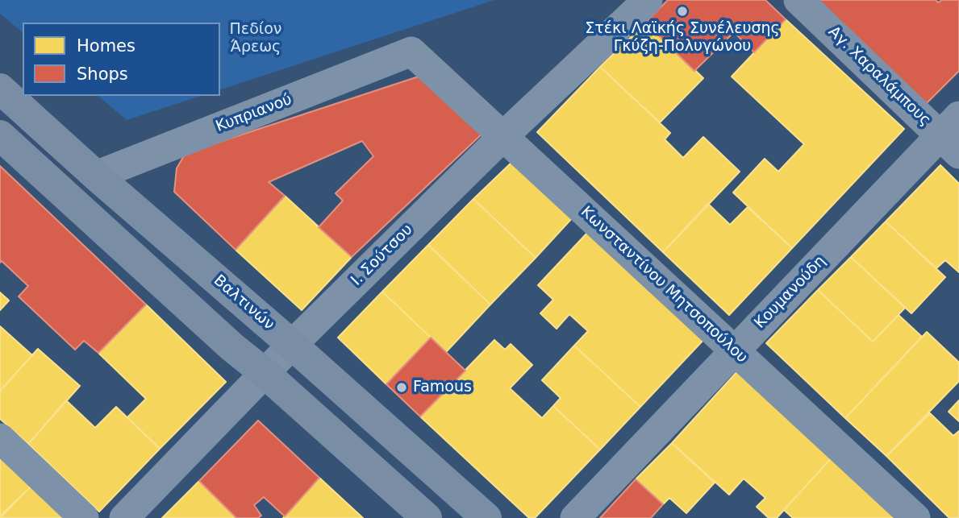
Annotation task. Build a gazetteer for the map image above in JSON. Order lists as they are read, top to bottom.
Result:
{
  "streets": {
    "street": [
      "Αγ. Χαραλάμπους",
      "Κυπριανού",
      "Ι. Σούτσου",
      "Κωνσταντίνου Μητσοπούλου",
      "Κουμανούδη",
      "Βαλτινών"
    ]
  },
  "crossings": [
    ["Αγ. Χαραλάμπους", "Κουμανούδη"],
    ["Κυπριανού", "Κωνσταντίνου Μητσοπούλου"],
    ["Κυπριανού", "Βαλτινών"],
    ["Ι. Σούτσου", "Κωνσταντίνου Μητσοπούλου"],
    ["Ι. Σούτσου", "Βαλτινών"],
    ["Κωνσταντίνου Μητσοπούλου", "Κουμανούδη"]
  ],
  "parks": ["Πεδίον Άρεως"],
  "places": ["Στέκι Λαϊκής Συνέλευσης Γκύζη-Πολυγώνου", "Famous"],
  "legend": ["Homes", "Shops"]
}
